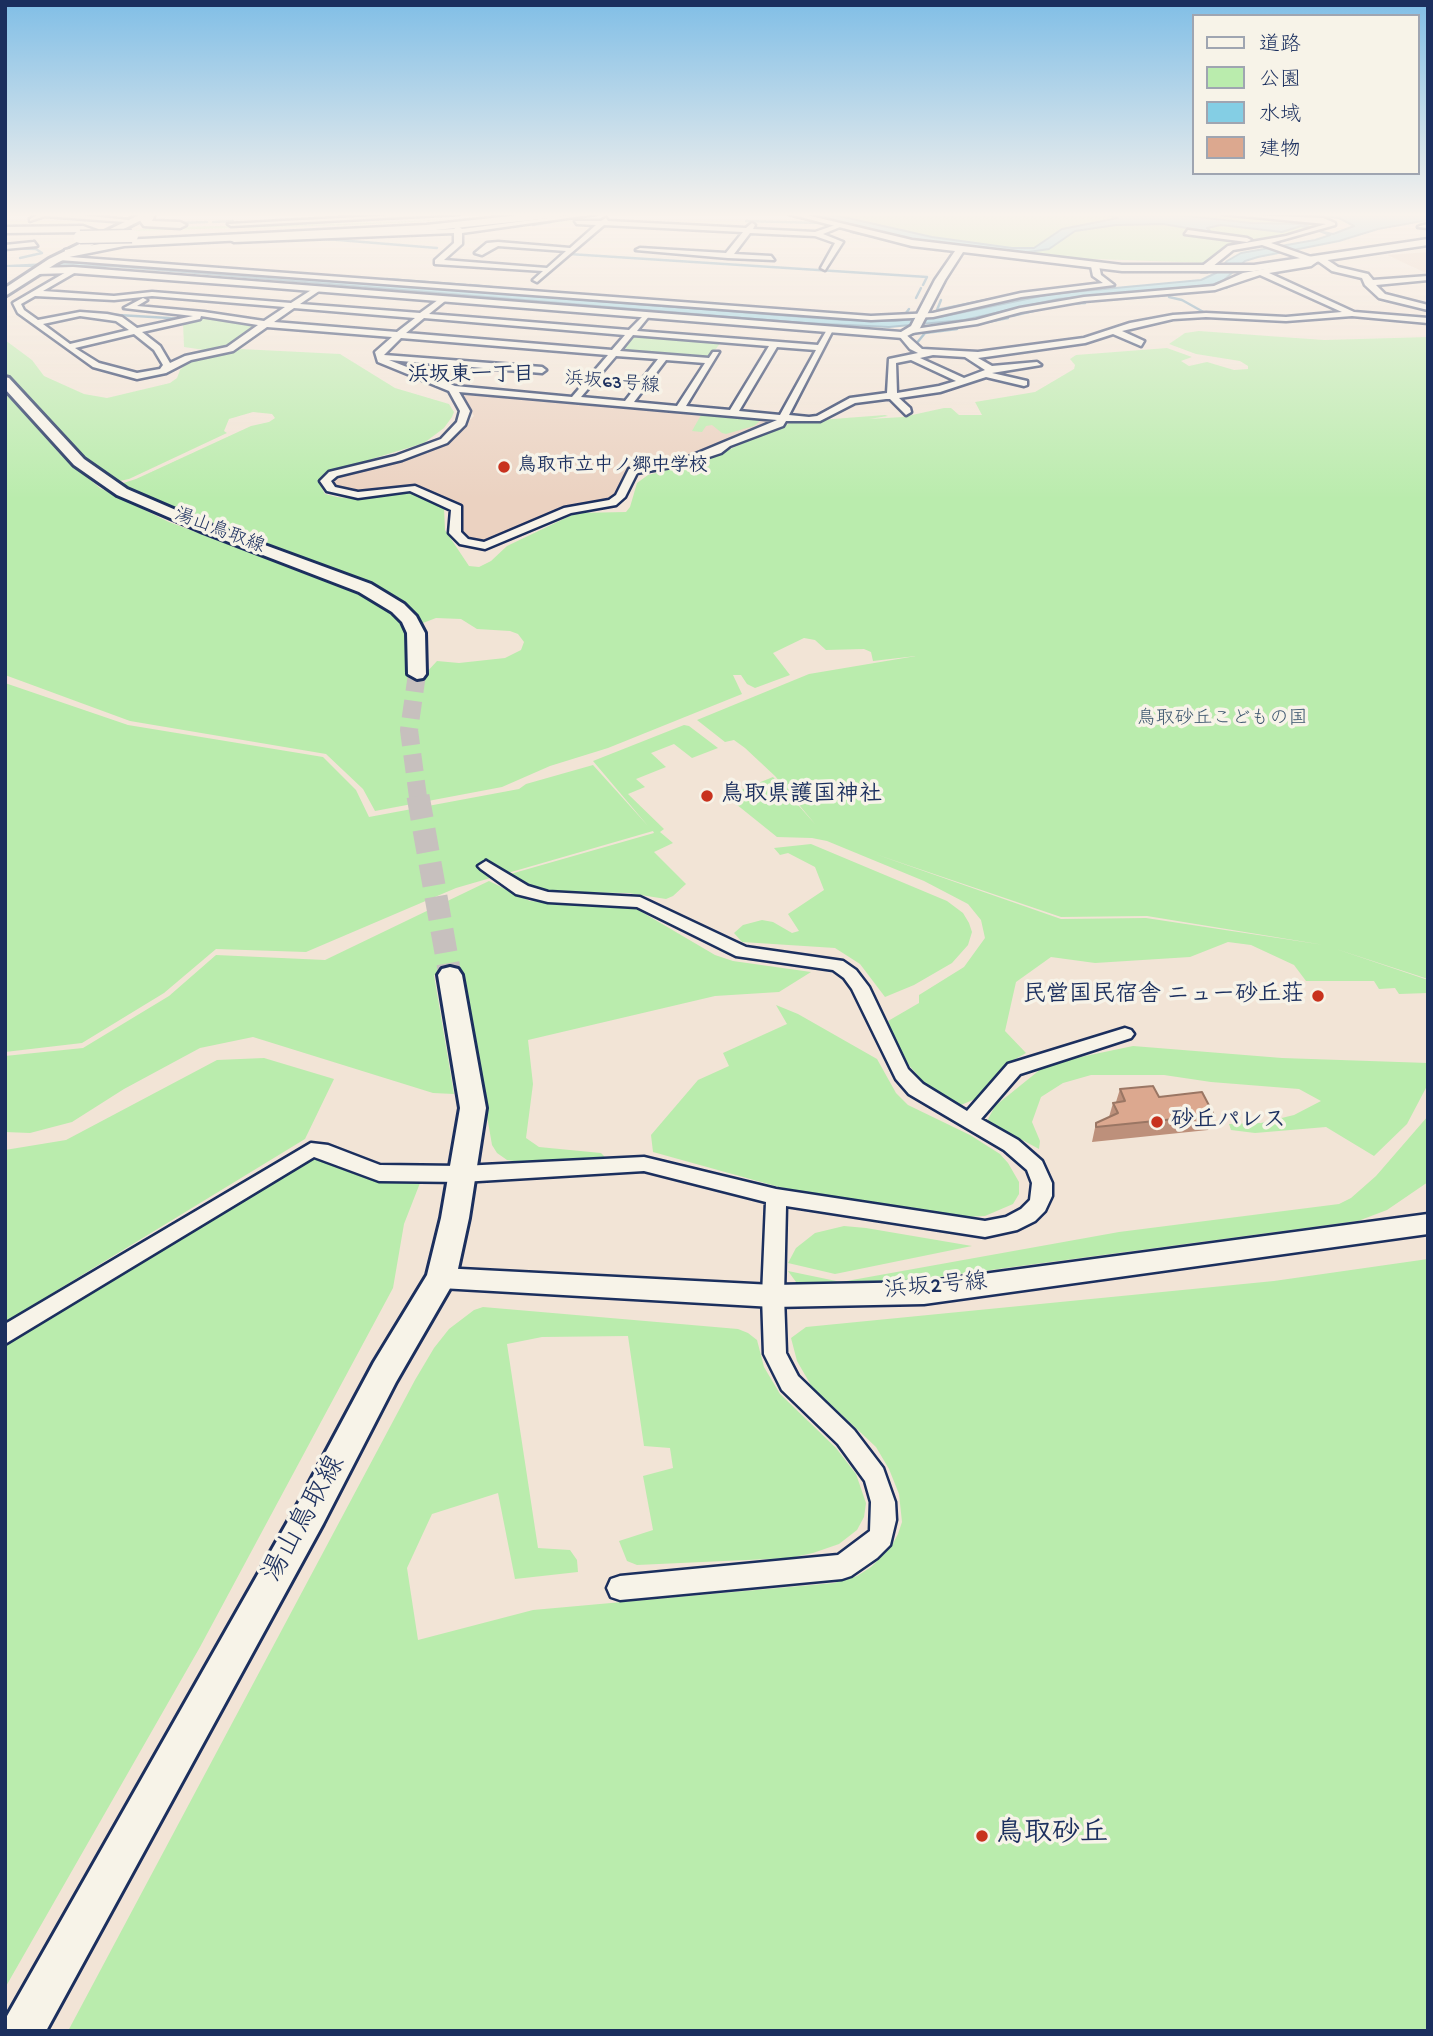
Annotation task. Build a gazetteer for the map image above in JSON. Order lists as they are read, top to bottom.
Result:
{
  "streets": {
    "main road": ["湯山鳥取線"],
    "street": ["浜坂63号線", "浜坂2号線"]
  },
  "crossings": [
    ["湯山鳥取線", "浜坂2号線"]
  ],
  "districts": ["浜坂東一丁目"],
  "parks": ["鳥取砂丘こどもの国"],
  "places": [
    "鳥取市立中ノ郷中学校",
    "鳥取県護国神社",
    "民営国民宿舎 ニュー砂丘荘",
    "砂丘パレス",
    "鳥取砂丘"
  ],
  "legend": [
    "道路",
    "公園",
    "水域",
    "建物"
  ]
}
